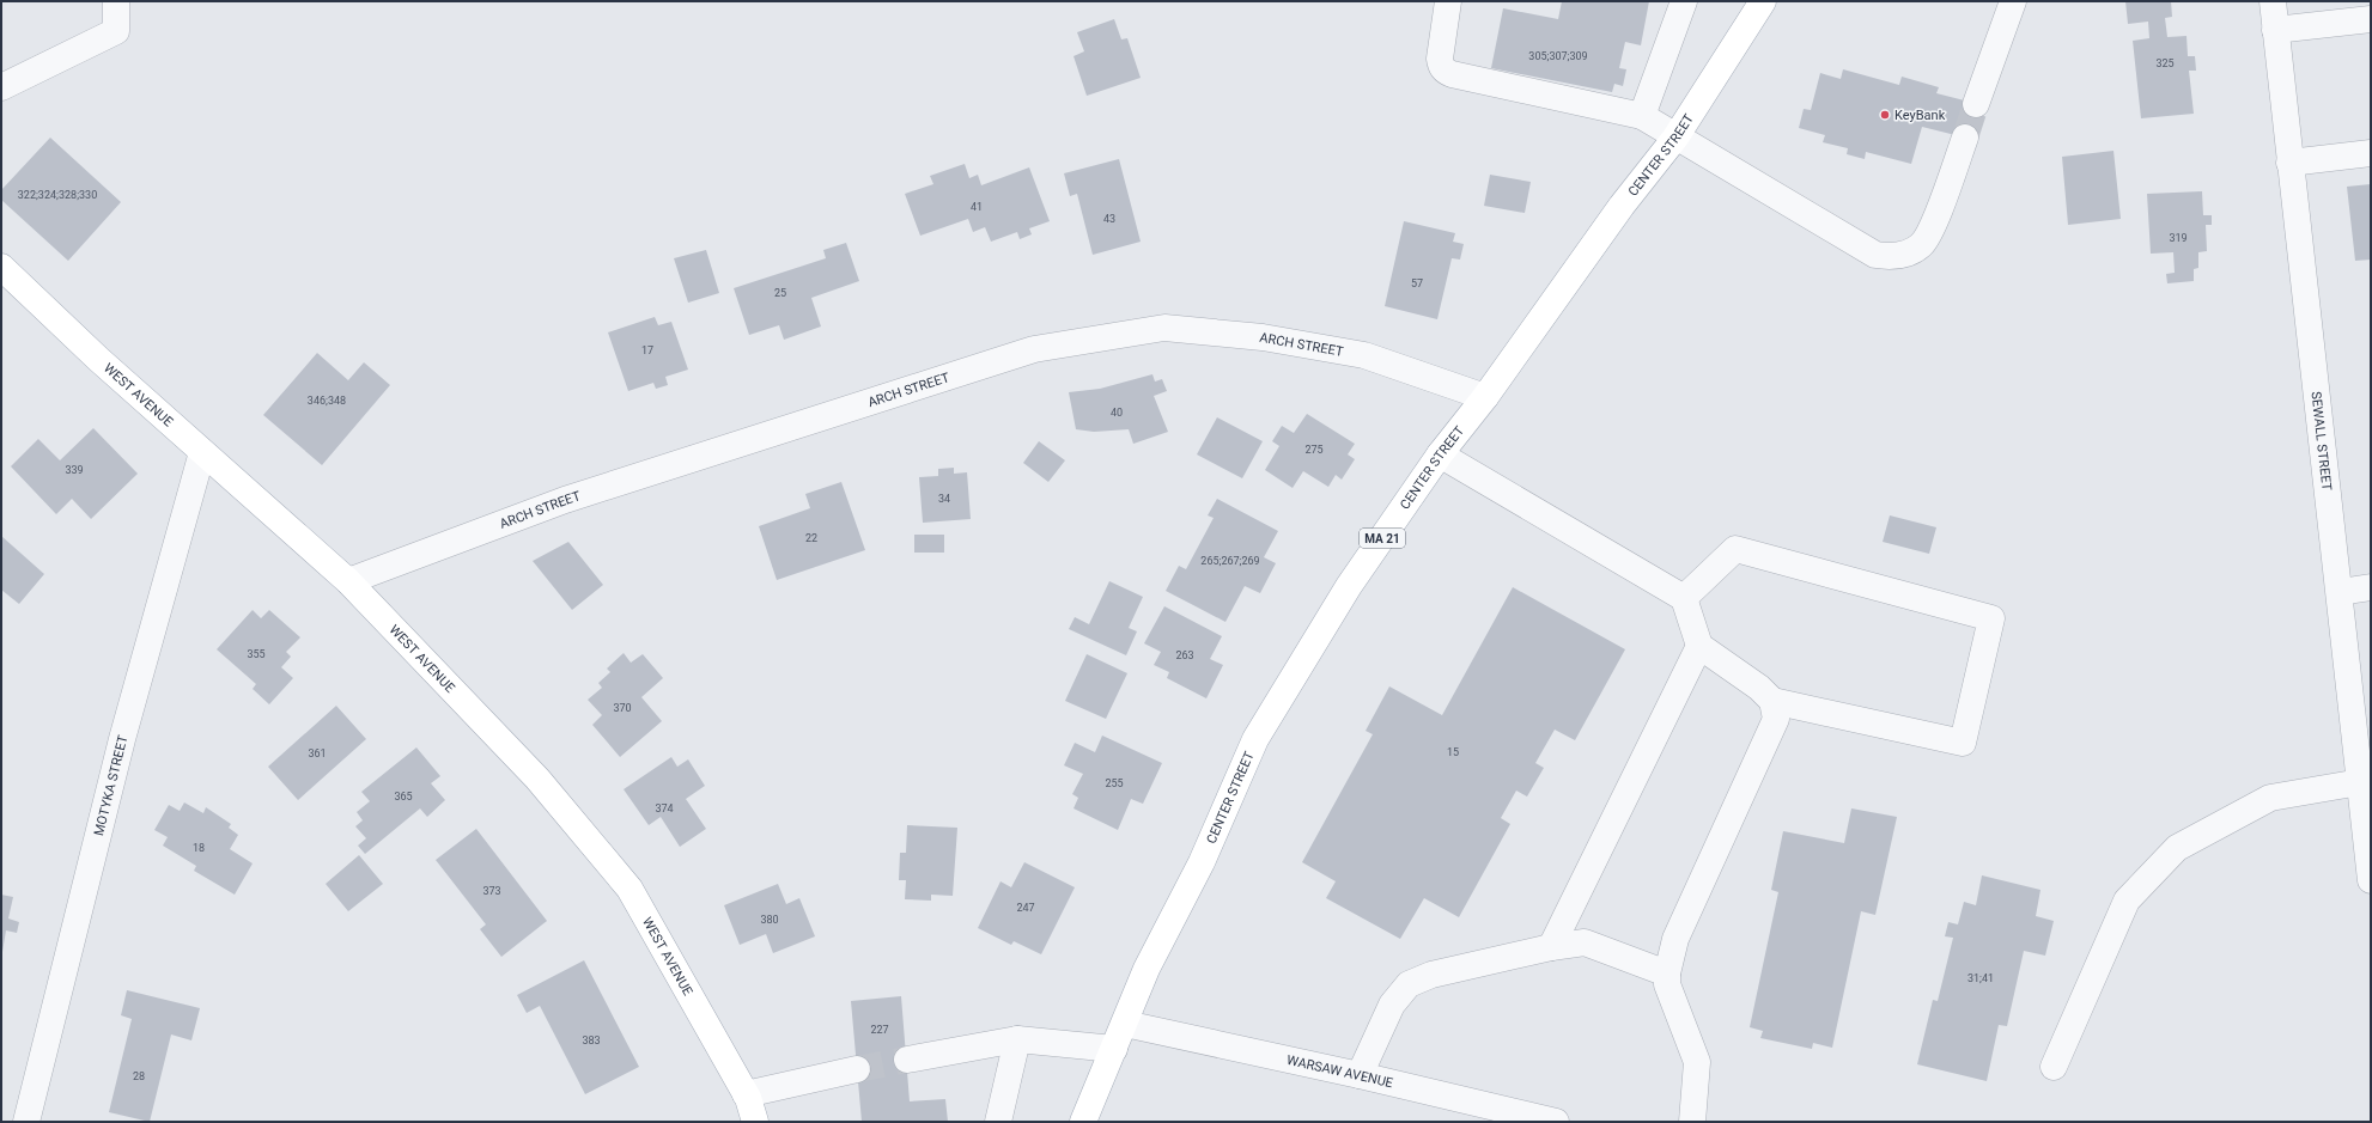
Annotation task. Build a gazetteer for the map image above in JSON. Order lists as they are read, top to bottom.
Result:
{
  "streets": {
    "main road": ["CENTER STREET", "WEST AVENUE", "MA 21"],
    "street": [
      "ARCH STREET",
      "SEWALL STREET",
      "MOTYKA STREET",
      "WARSAW AVENUE"
    ]
  },
  "crossings": [
    ["CENTER STREET", "ARCH STREET"],
    ["CENTER STREET", "WARSAW AVENUE"],
    ["ARCH STREET", "WEST AVENUE"],
    ["WEST AVENUE", "MOTYKA STREET"]
  ],
  "places": ["KeyBank"],
  "house_numbers": [
    "305;307;309",
    "325",
    "322;324;328;330",
    "41",
    "43",
    "319",
    "57",
    "25",
    "17",
    "346;348",
    "40",
    "275",
    "339",
    "34",
    "22",
    "265;267;269",
    "355",
    "263",
    "370",
    "15",
    "361",
    "255",
    "365",
    "374",
    "18",
    "373",
    "247",
    "380",
    "31;41",
    "227",
    "383",
    "28"
  ]
}
